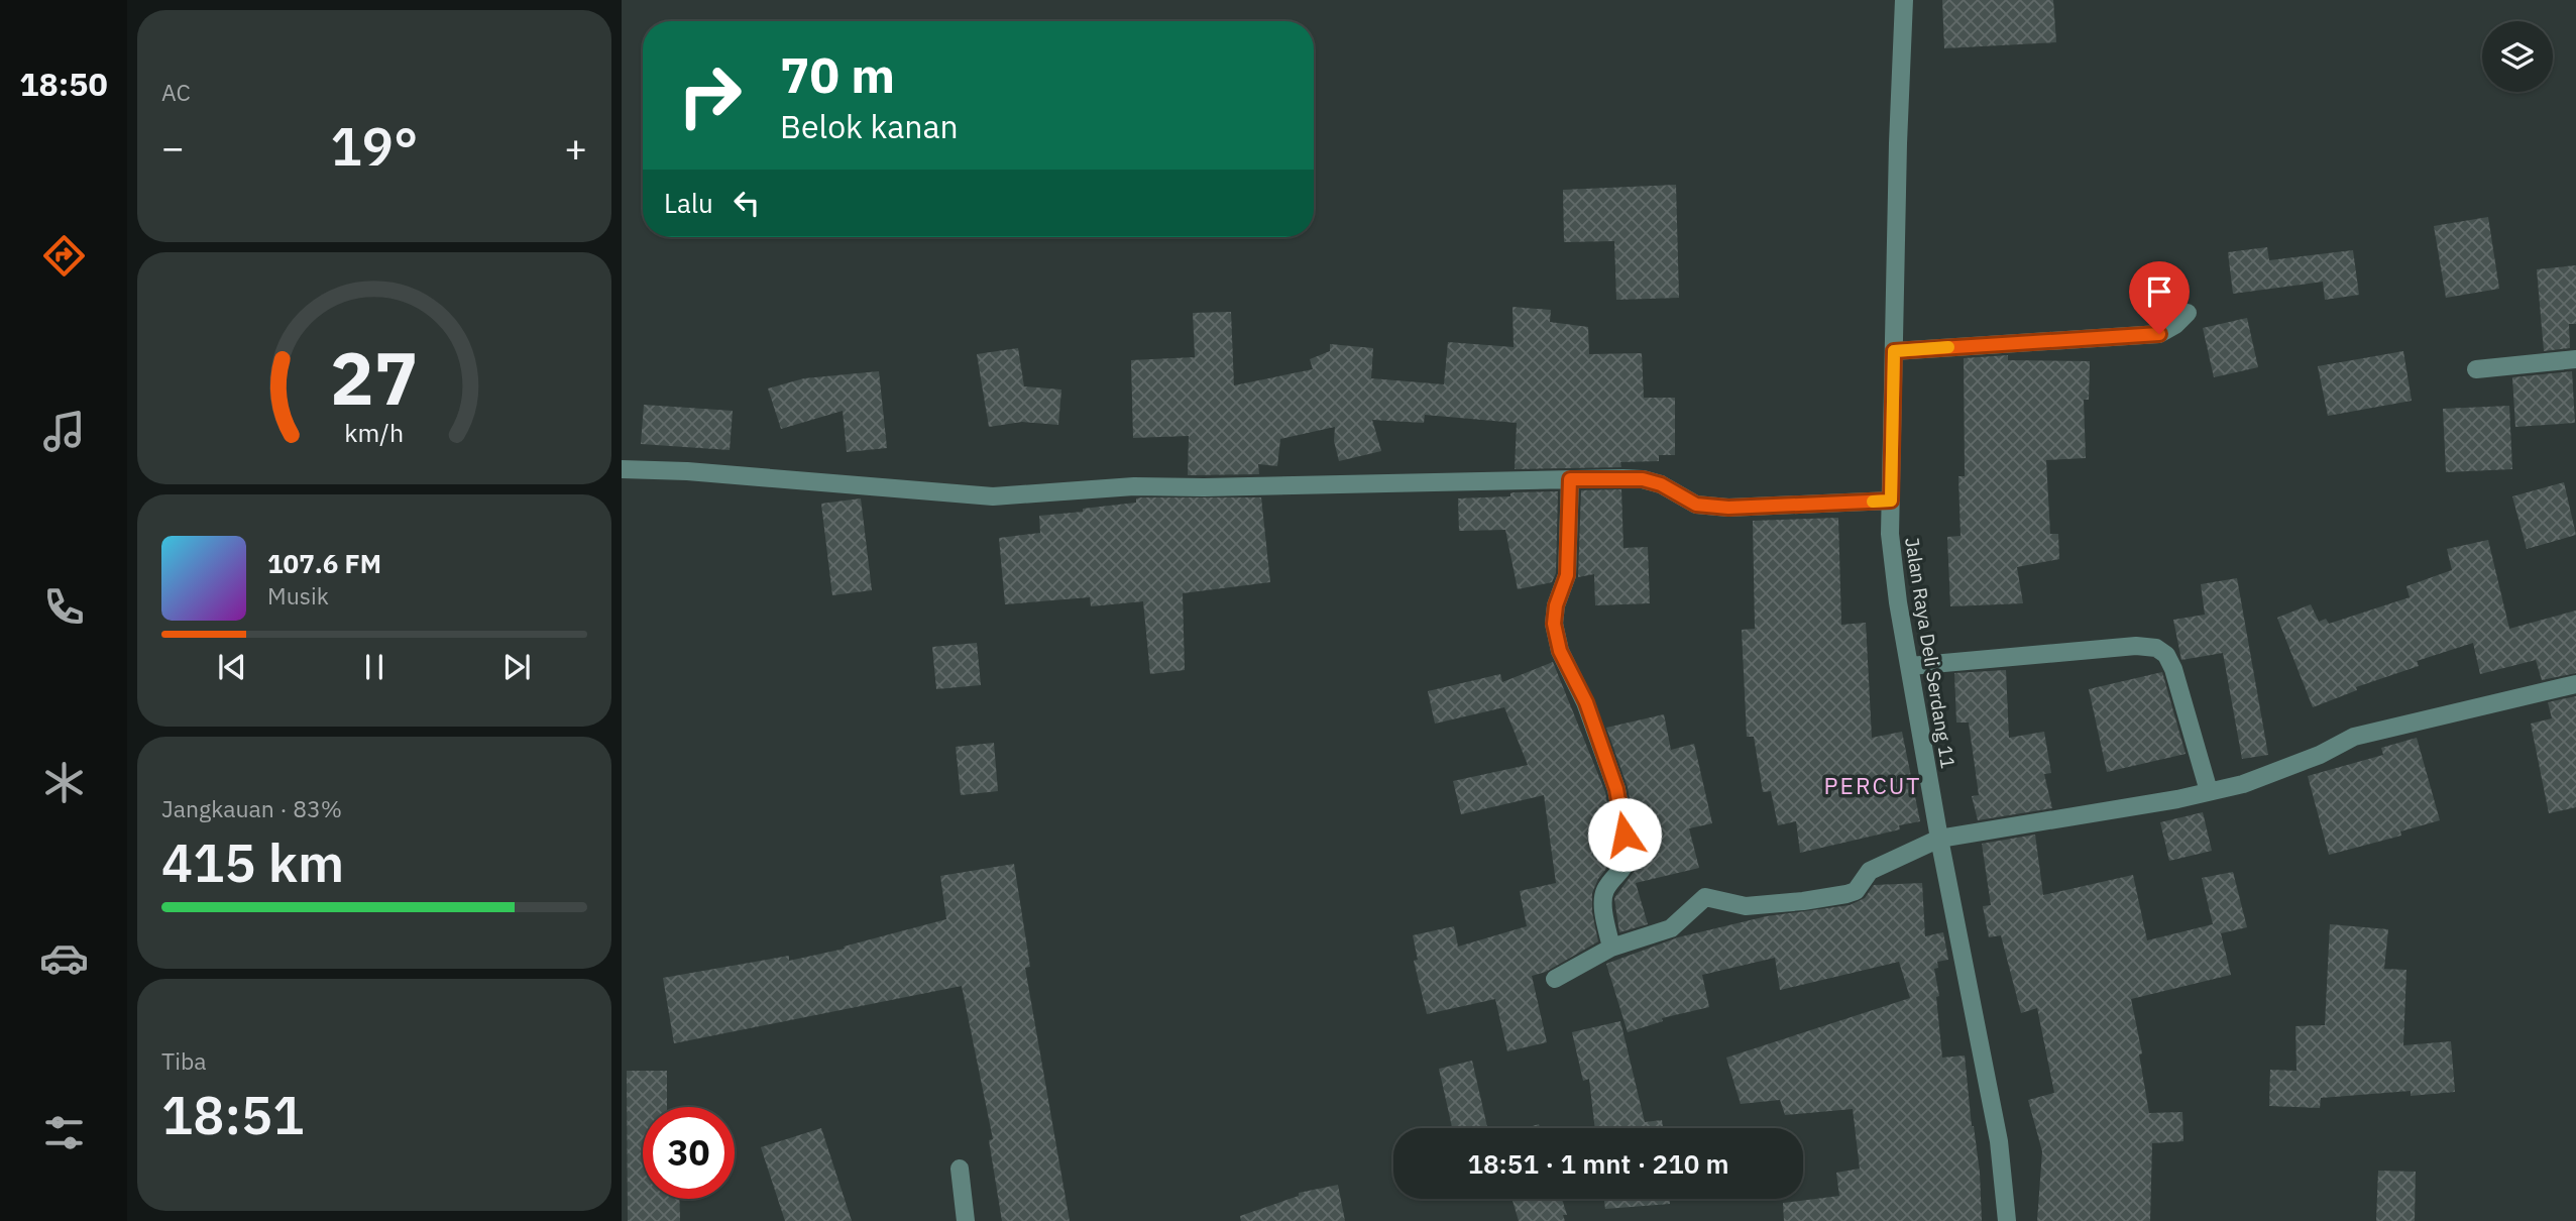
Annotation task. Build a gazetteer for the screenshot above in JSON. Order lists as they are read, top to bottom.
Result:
{
  "streets": {
    "street": ["Jalan Raya Deli Serdang 11"]
  },
  "districts": ["PERCUT"],
  "page": {
    "tabs": "18:50",
    "tile": [
      "AC",
      ["Jangkauan · 83%", "415 km"],
      ["Tiba", "18:51"]
    ],
    "turn": ["70 m", "Belok kanan"],
    "heat": ["−", "19°", "+"],
    "then": "Lalu",
    "song": ["107.6 FM", "Musik"],
    "limit": "30",
    "trip": "18:51 · 1 mnt · 210 m",
    "gauge": ["27", "km/h"]
  }
}
